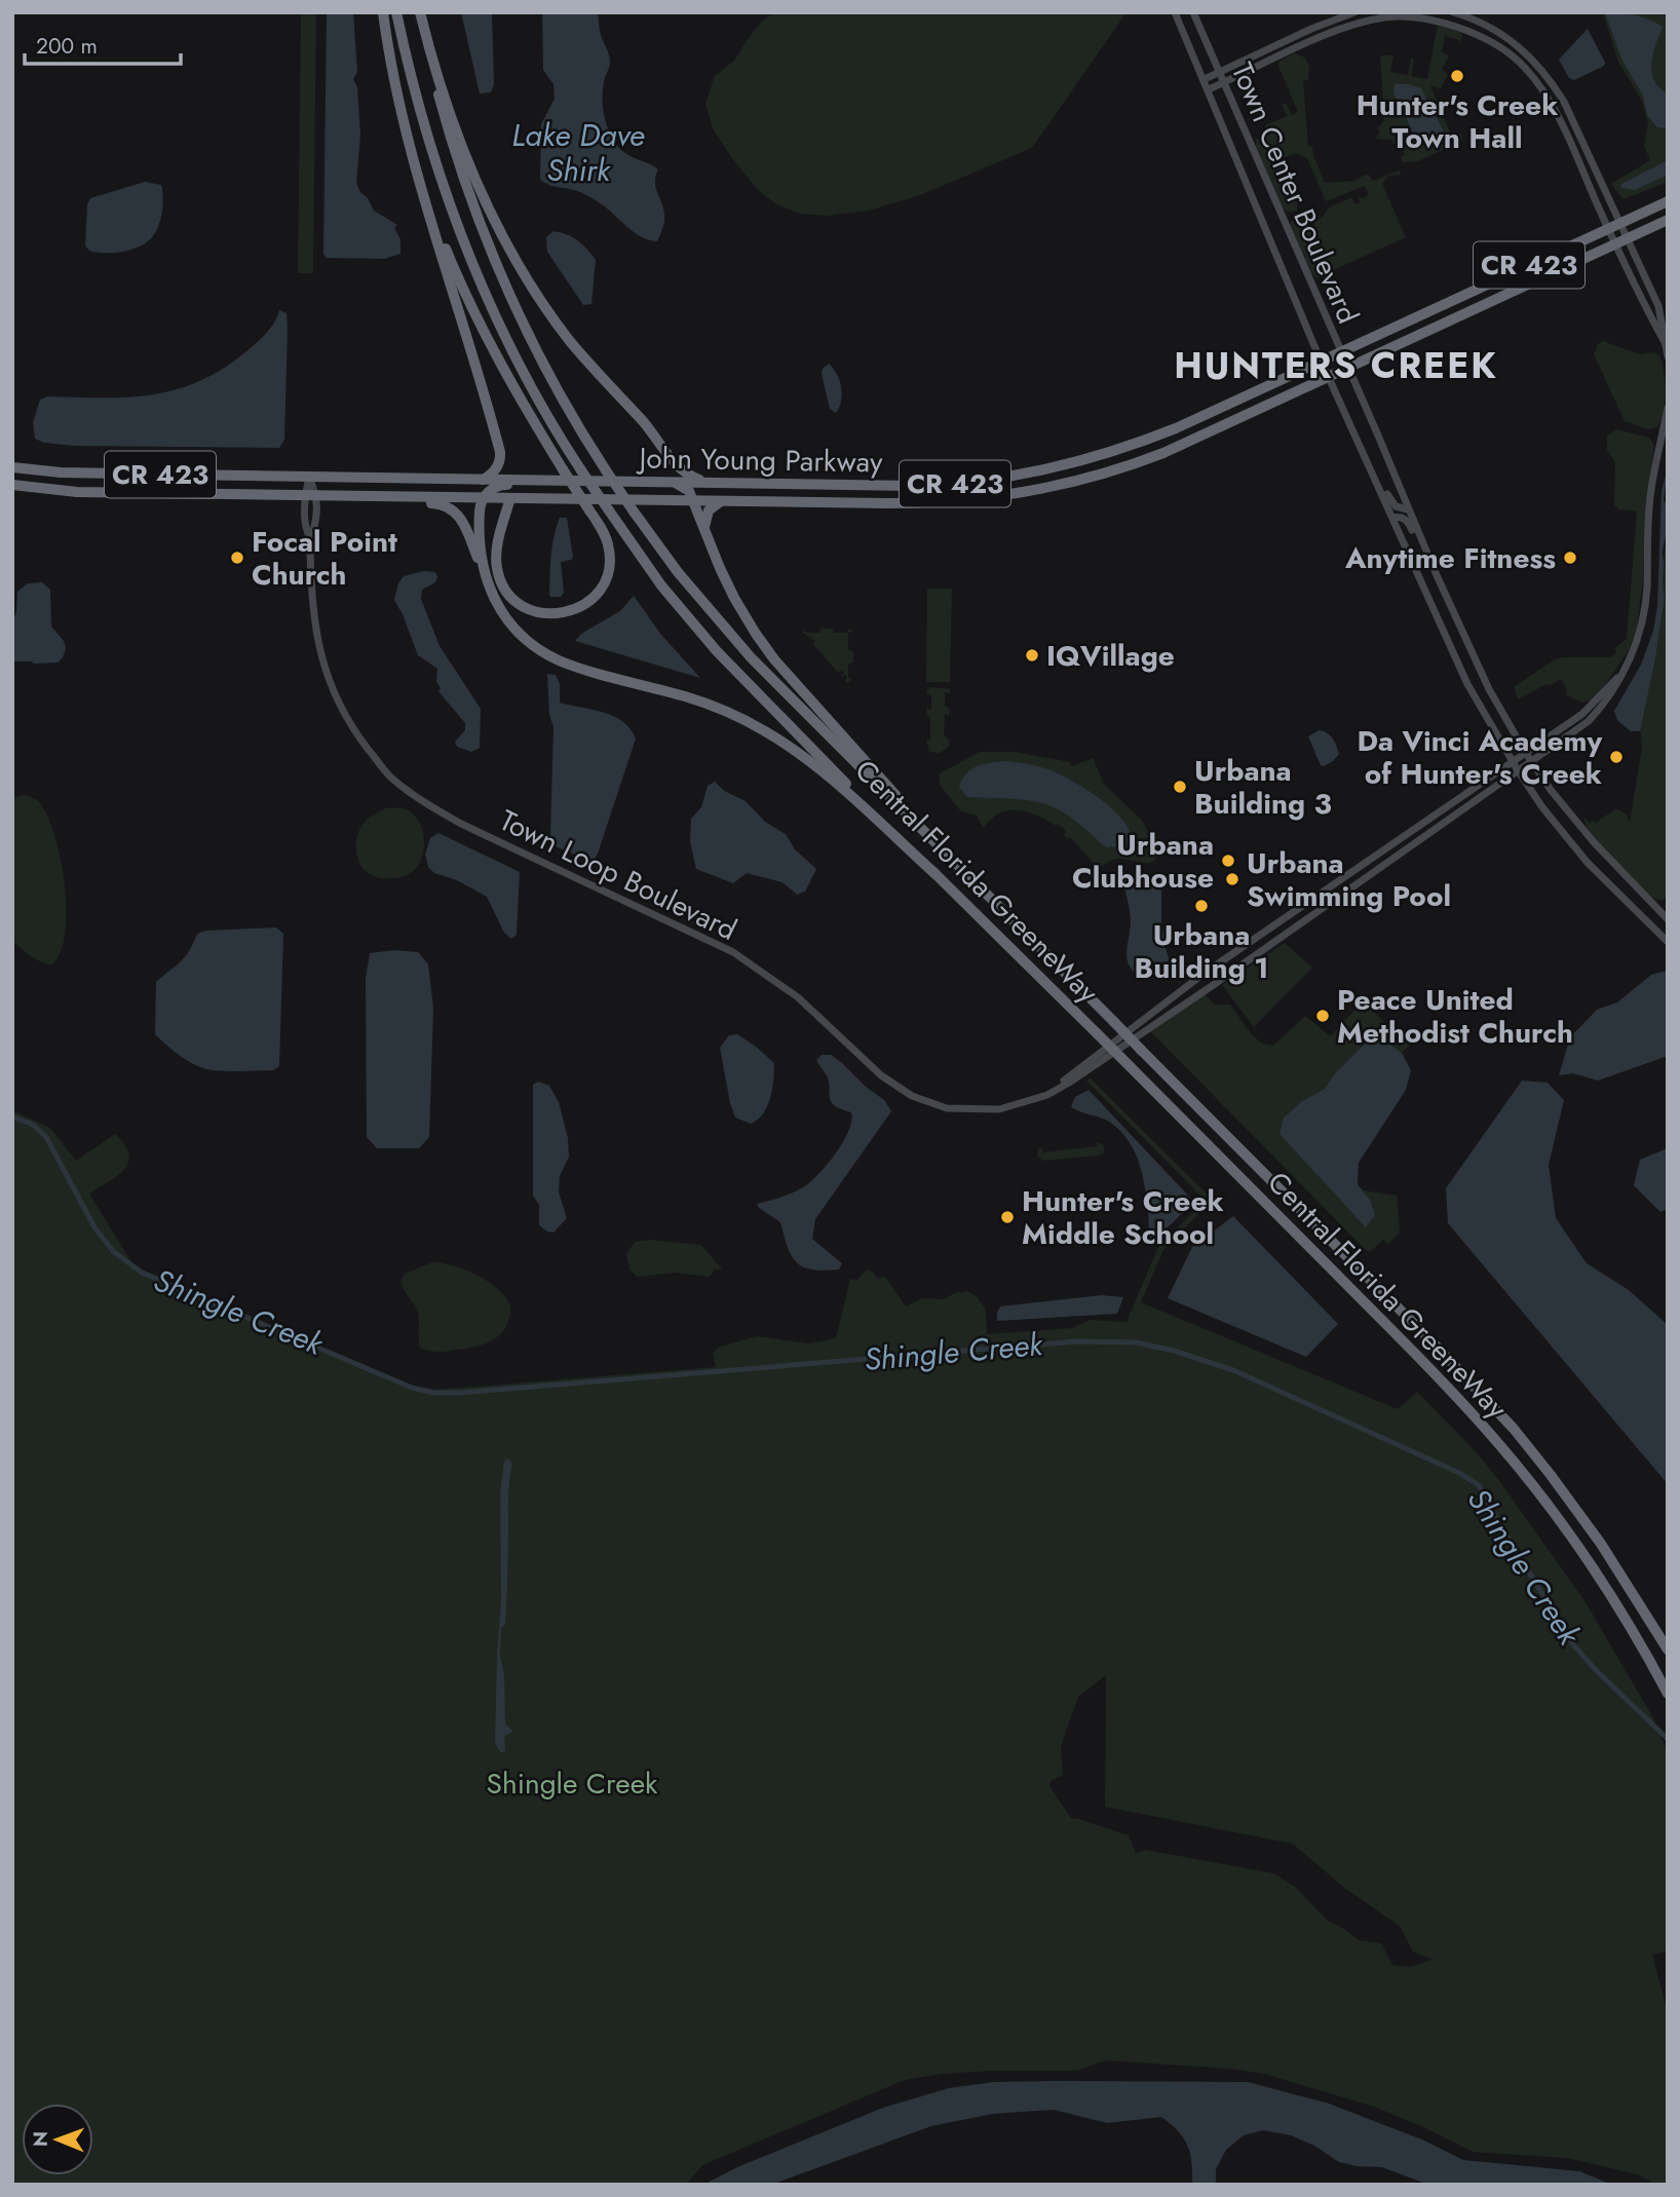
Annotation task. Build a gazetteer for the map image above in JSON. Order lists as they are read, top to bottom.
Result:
{
  "streets": {
    "highway": ["CR 423", "John Young Parkway", "Central Florida GreeneWay"],
    "street": ["Town Center Boulevard", "Town Loop Boulevard"]
  },
  "crossings": [
    ["Town Center Boulevard", "John Young Parkway"],
    ["Town Center Boulevard", "Town Loop Boulevard"],
    ["John Young Parkway", "Town Loop Boulevard"]
  ],
  "districts": ["HUNTERS CREEK"],
  "water": ["Lake Dave Shirk", "Shingle Creek"],
  "parks": ["Shingle Creek"],
  "places": [
    "Hunter's Creek Town Hall",
    "Focal Point Church",
    "Anytime Fitness",
    "IQVillage",
    "Da Vinci Academy of Hunter's Creek",
    "Urbana Building 3",
    "Urbana Clubhouse",
    "Urbana Swimming Pool",
    "Urbana Building 1",
    "Peace United Methodist Church",
    "Hunter's Creek Middle School"
  ],
  "scale_bar": "200 m",
  "north": "left"
}
